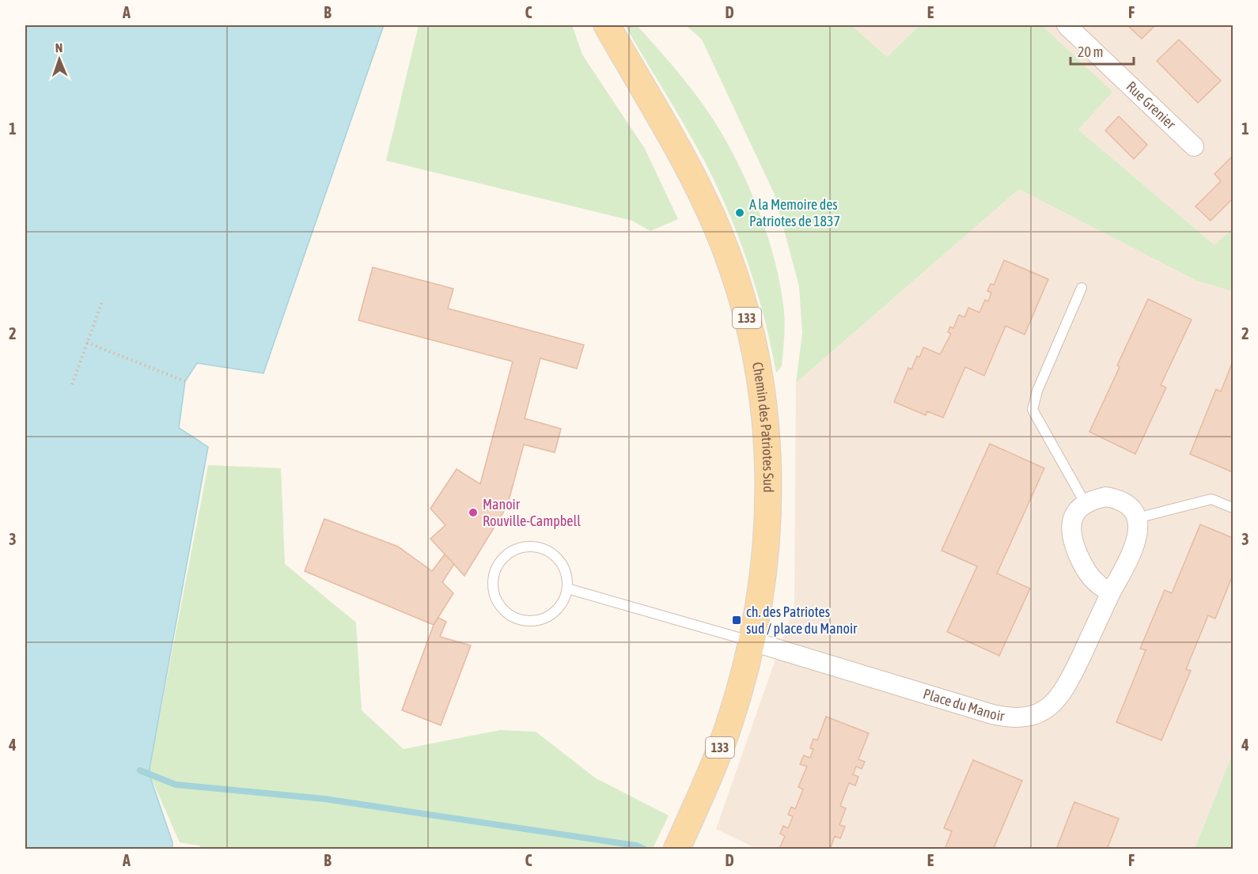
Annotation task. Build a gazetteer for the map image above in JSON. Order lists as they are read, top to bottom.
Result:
{
  "streets": {
    "main road": ["133", "Chemin des Patriotes Sud"],
    "street": ["Rue Grenier", "Place du Manoir"]
  },
  "crossings": [
    ["Chemin des Patriotes Sud", "Place du Manoir"]
  ],
  "places": {
    "other": ["A la Memoire des Patriotes de 1837", "Manoir Rouville-Campbell"],
    "transit": ["ch. des Patriotes sud / place du Manoir"]
  },
  "scale_bar": "20 m",
  "north": "top",
  "grid": {
    "columns": [
      "A",
      "B",
      "C",
      "D",
      "E",
      "F"
    ],
    "rows": [
      "1",
      "2",
      "3",
      "4"
    ]
  }
}
